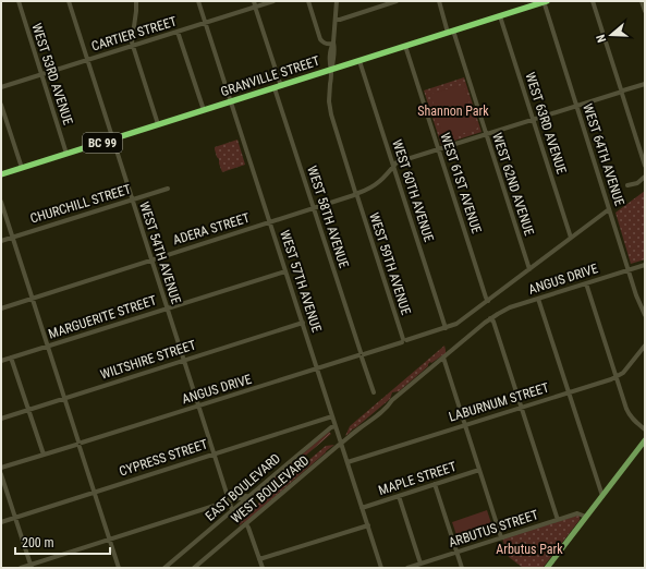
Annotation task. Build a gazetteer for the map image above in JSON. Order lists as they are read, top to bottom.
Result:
{
  "streets": {
    "highway": ["GRANVILLE STREET", "BC 99"],
    "street": [
      "CARTIER STREET",
      "WEST 53RD AVENUE",
      "WEST 63RD AVENUE",
      "WEST 64TH AVENUE",
      "WEST 61ST AVENUE",
      "WEST 62ND AVENUE",
      "WEST 60TH AVENUE",
      "CHURCHILL STREET",
      "WEST 58TH AVENUE",
      "ADERA STREET",
      "WEST 54TH AVENUE",
      "WEST 59TH AVENUE",
      "ANGUS DRIVE",
      "WEST 57TH AVENUE",
      "MARGUERITE STREET",
      "WILTSHIRE STREET",
      "LABURNUM STREET",
      "CYPRESS STREET",
      "MAPLE STREET",
      "EAST BOULEVARD",
      "WEST BOULEVARD",
      "ARBUTUS STREET"
    ]
  },
  "crossings": [
    ["CARTIER STREET", "WEST 53RD AVENUE"],
    ["CARTIER STREET", "WEST 58TH AVENUE"],
    ["CARTIER STREET", "WEST 54TH AVENUE"],
    ["CARTIER STREET", "WEST 57TH AVENUE"],
    ["WEST 53RD AVENUE", "GRANVILLE STREET"],
    ["GRANVILLE STREET", "WEST 63RD AVENUE"],
    ["GRANVILLE STREET", "WEST 64TH AVENUE"],
    ["GRANVILLE STREET", "WEST 61ST AVENUE"],
    ["GRANVILLE STREET", "WEST 62ND AVENUE"],
    ["GRANVILLE STREET", "WEST 60TH AVENUE"],
    ["GRANVILLE STREET", "WEST 58TH AVENUE"],
    ["GRANVILLE STREET", "WEST 54TH AVENUE"],
    ["GRANVILLE STREET", "WEST 59TH AVENUE"],
    ["GRANVILLE STREET", "WEST 57TH AVENUE"],
    ["WEST 63RD AVENUE", "ADERA STREET"],
    ["WEST 64TH AVENUE", "ADERA STREET"],
    ["WEST 64TH AVENUE", "ANGUS DRIVE"],
    ["WEST 61ST AVENUE", "ADERA STREET"],
    ["WEST 62ND AVENUE", "ADERA STREET"],
    ["WEST 60TH AVENUE", "ADERA STREET"],
    ["WEST 60TH AVENUE", "ANGUS DRIVE"],
    ["CHURCHILL STREET", "WEST 54TH AVENUE"],
    ["WEST 58TH AVENUE", "ADERA STREET"],
    ["WEST 58TH AVENUE", "ANGUS DRIVE"],
    ["ADERA STREET", "WEST 54TH AVENUE"],
    ["ADERA STREET", "WEST 59TH AVENUE"],
    ["ADERA STREET", "WEST 57TH AVENUE"],
    ["WEST 54TH AVENUE", "ANGUS DRIVE"],
    ["WEST 54TH AVENUE", "MARGUERITE STREET"],
    ["WEST 54TH AVENUE", "WILTSHIRE STREET"],
    ["WEST 54TH AVENUE", "CYPRESS STREET"],
    ["WEST 54TH AVENUE", "EAST BOULEVARD"],
    ["WEST 59TH AVENUE", "ANGUS DRIVE"],
    ["ANGUS DRIVE", "WEST 57TH AVENUE"],
    ["ANGUS DRIVE", "WEST BOULEVARD"],
    ["WEST 57TH AVENUE", "MARGUERITE STREET"],
    ["WEST 57TH AVENUE", "WILTSHIRE STREET"],
    ["WEST 57TH AVENUE", "LABURNUM STREET"],
    ["WEST 57TH AVENUE", "CYPRESS STREET"],
    ["WEST 57TH AVENUE", "MAPLE STREET"],
    ["WEST 57TH AVENUE", "EAST BOULEVARD"],
    ["WEST 57TH AVENUE", "WEST BOULEVARD"]
  ],
  "parks": ["Shannon Park", "Arbutus Park"],
  "scale_bar": "200 m",
  "north": "left"
}
